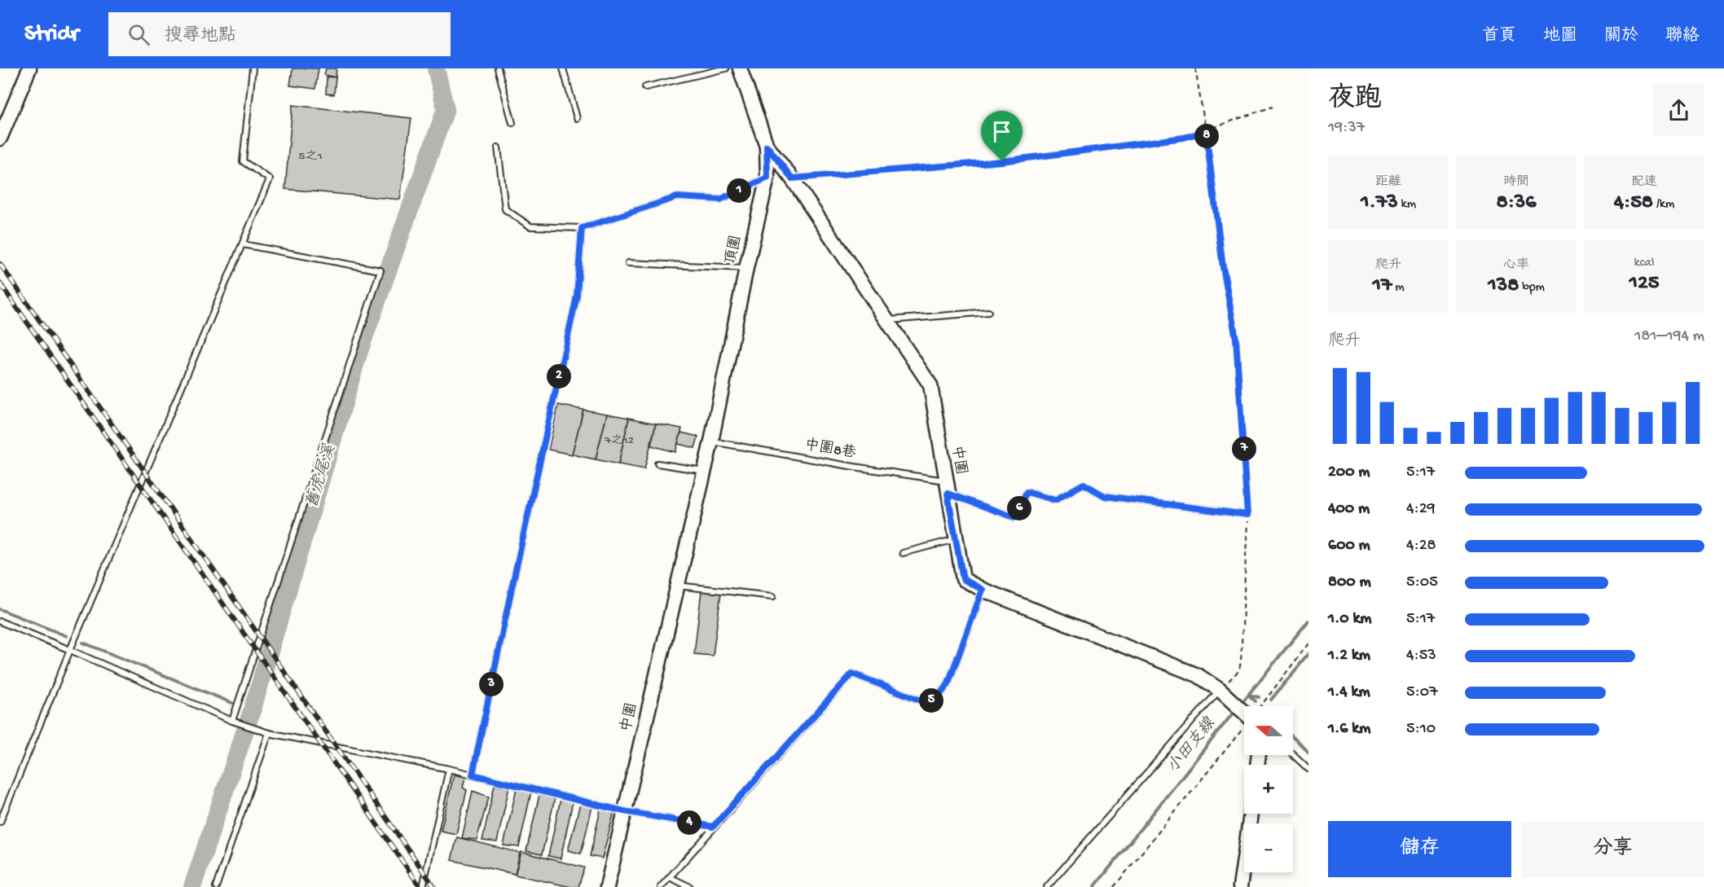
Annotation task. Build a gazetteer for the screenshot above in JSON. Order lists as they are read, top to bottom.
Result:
{
  "streets": {
    "street": ["頂圍", "中圍"],
    "lane": ["中圍8巷"]
  },
  "crossings": [
    ["頂圍", "中圍8巷"],
    ["頂圍", "中圍"],
    ["中圍8巷", "中圍"]
  ],
  "water": ["舊虎尾溪", "小田支線"],
  "house_numbers": ["5之1", "7之12"],
  "north": "left",
  "page": {
    "header": "Stridr",
    "search": "搜尋地點",
    "nav": [
      "首頁",
      "地圖",
      "關於",
      "聯絡"
    ],
    "heading": ["夜跑", "19:37"],
    "pins": [
      "8",
      "1",
      "2",
      "7",
      "6",
      "3",
      "5",
      "4"
    ],
    "stats": [
      ["距離", "1.73 km"],
      ["時間", "8:36"],
      ["配速", "4:58 /km"],
      ["爬升", "17 m"],
      ["心率", "138 bpm"],
      ["kcal", "125"]
    ],
    "chart": ["爬升", "181–194 m"],
    "list": [
      {
        "name": "200 m",
        "note": "5:17"
      },
      {
        "name": "400 m",
        "note": "4:29"
      },
      {
        "name": "600 m",
        "note": "4:28"
      },
      {
        "name": "800 m",
        "note": "5:05"
      },
      {
        "name": "1.0 km",
        "note": "5:17"
      },
      {
        "name": "1.2 km",
        "note": "4:53"
      },
      {
        "name": "1.4 km",
        "note": "5:07"
      },
      {
        "name": "1.6 km",
        "note": "5:10"
      }
    ],
    "map_buttons": ["+", "−"],
    "buttons": ["儲存", "分享"]
  }
}
